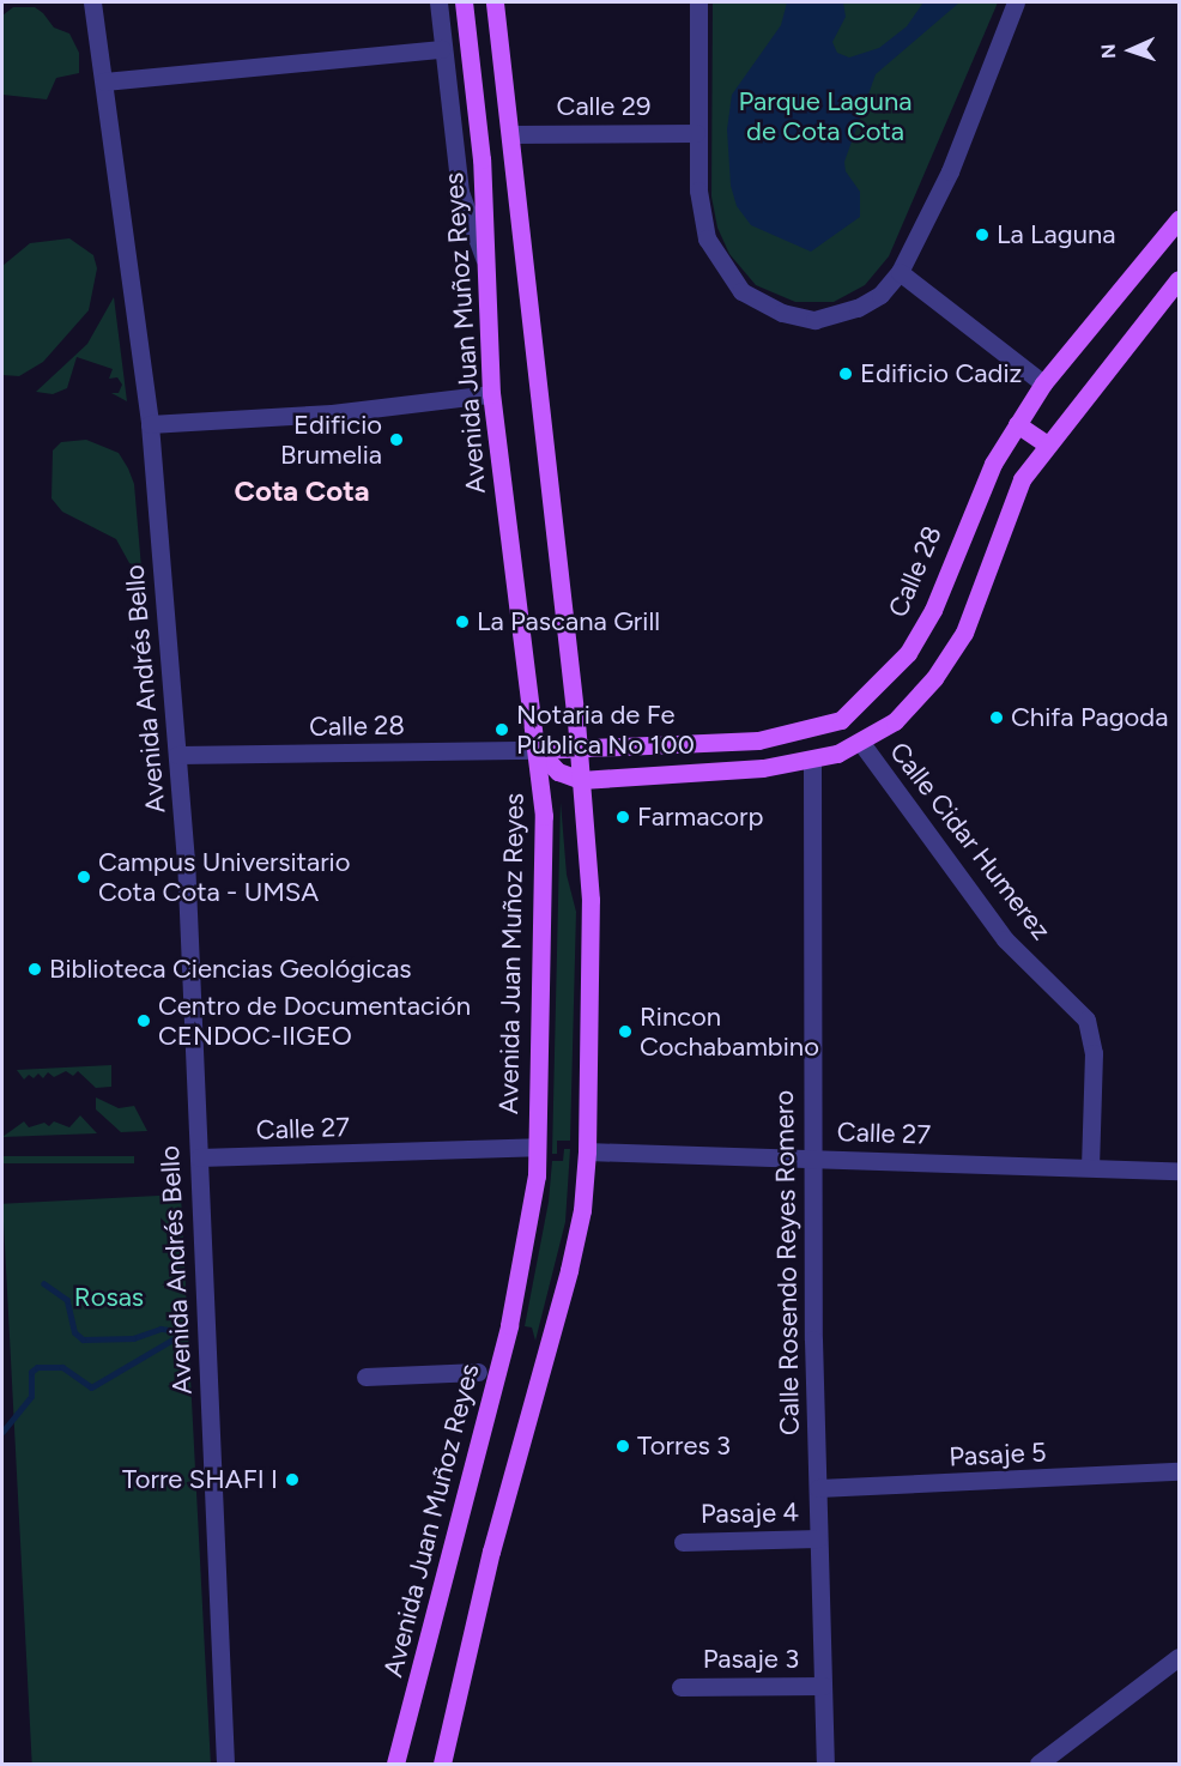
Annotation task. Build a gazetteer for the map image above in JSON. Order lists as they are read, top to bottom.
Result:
{
  "streets": {
    "main road": ["Avenida Juan Muñoz Reyes", "Calle 28"],
    "street": [
      "Calle 29",
      "Avenida Andrés Bello",
      "Calle Cidar Humerez",
      "Calle 27",
      "Calle Rosendo Reyes Romero",
      "Pasaje 5",
      "Pasaje 4",
      "Pasaje 3"
    ]
  },
  "crossings": [
    ["Avenida Juan Muñoz Reyes", "Calle 28"],
    ["Avenida Juan Muñoz Reyes", "Calle 27"],
    ["Calle 28", "Avenida Andrés Bello"],
    ["Avenida Andrés Bello", "Calle 27"],
    ["Calle Cidar Humerez", "Calle 27"],
    ["Calle 27", "Calle Rosendo Reyes Romero"],
    ["Calle Rosendo Reyes Romero", "Pasaje 5"],
    ["Calle Rosendo Reyes Romero", "Pasaje 4"],
    ["Calle Rosendo Reyes Romero", "Pasaje 3"]
  ],
  "districts": ["Cota Cota"],
  "parks": ["Parque Laguna de Cota Cota", "Rosas"],
  "places": [
    "La Laguna",
    "Edificio Cadiz",
    "Edificio Brumelia",
    "La Pascana Grill",
    "Chifa Pagoda",
    "Notaria de Fe Pública No 100",
    "Farmacorp",
    "Campus Universitario Cota Cota - UMSA",
    "Biblioteca Ciencias Geológicas",
    "Centro de Documentación CENDOC-IIGEO",
    "Rincon Cochabambino",
    "Torres 3",
    "Torre SHAFI I"
  ],
  "north": "left"
}
